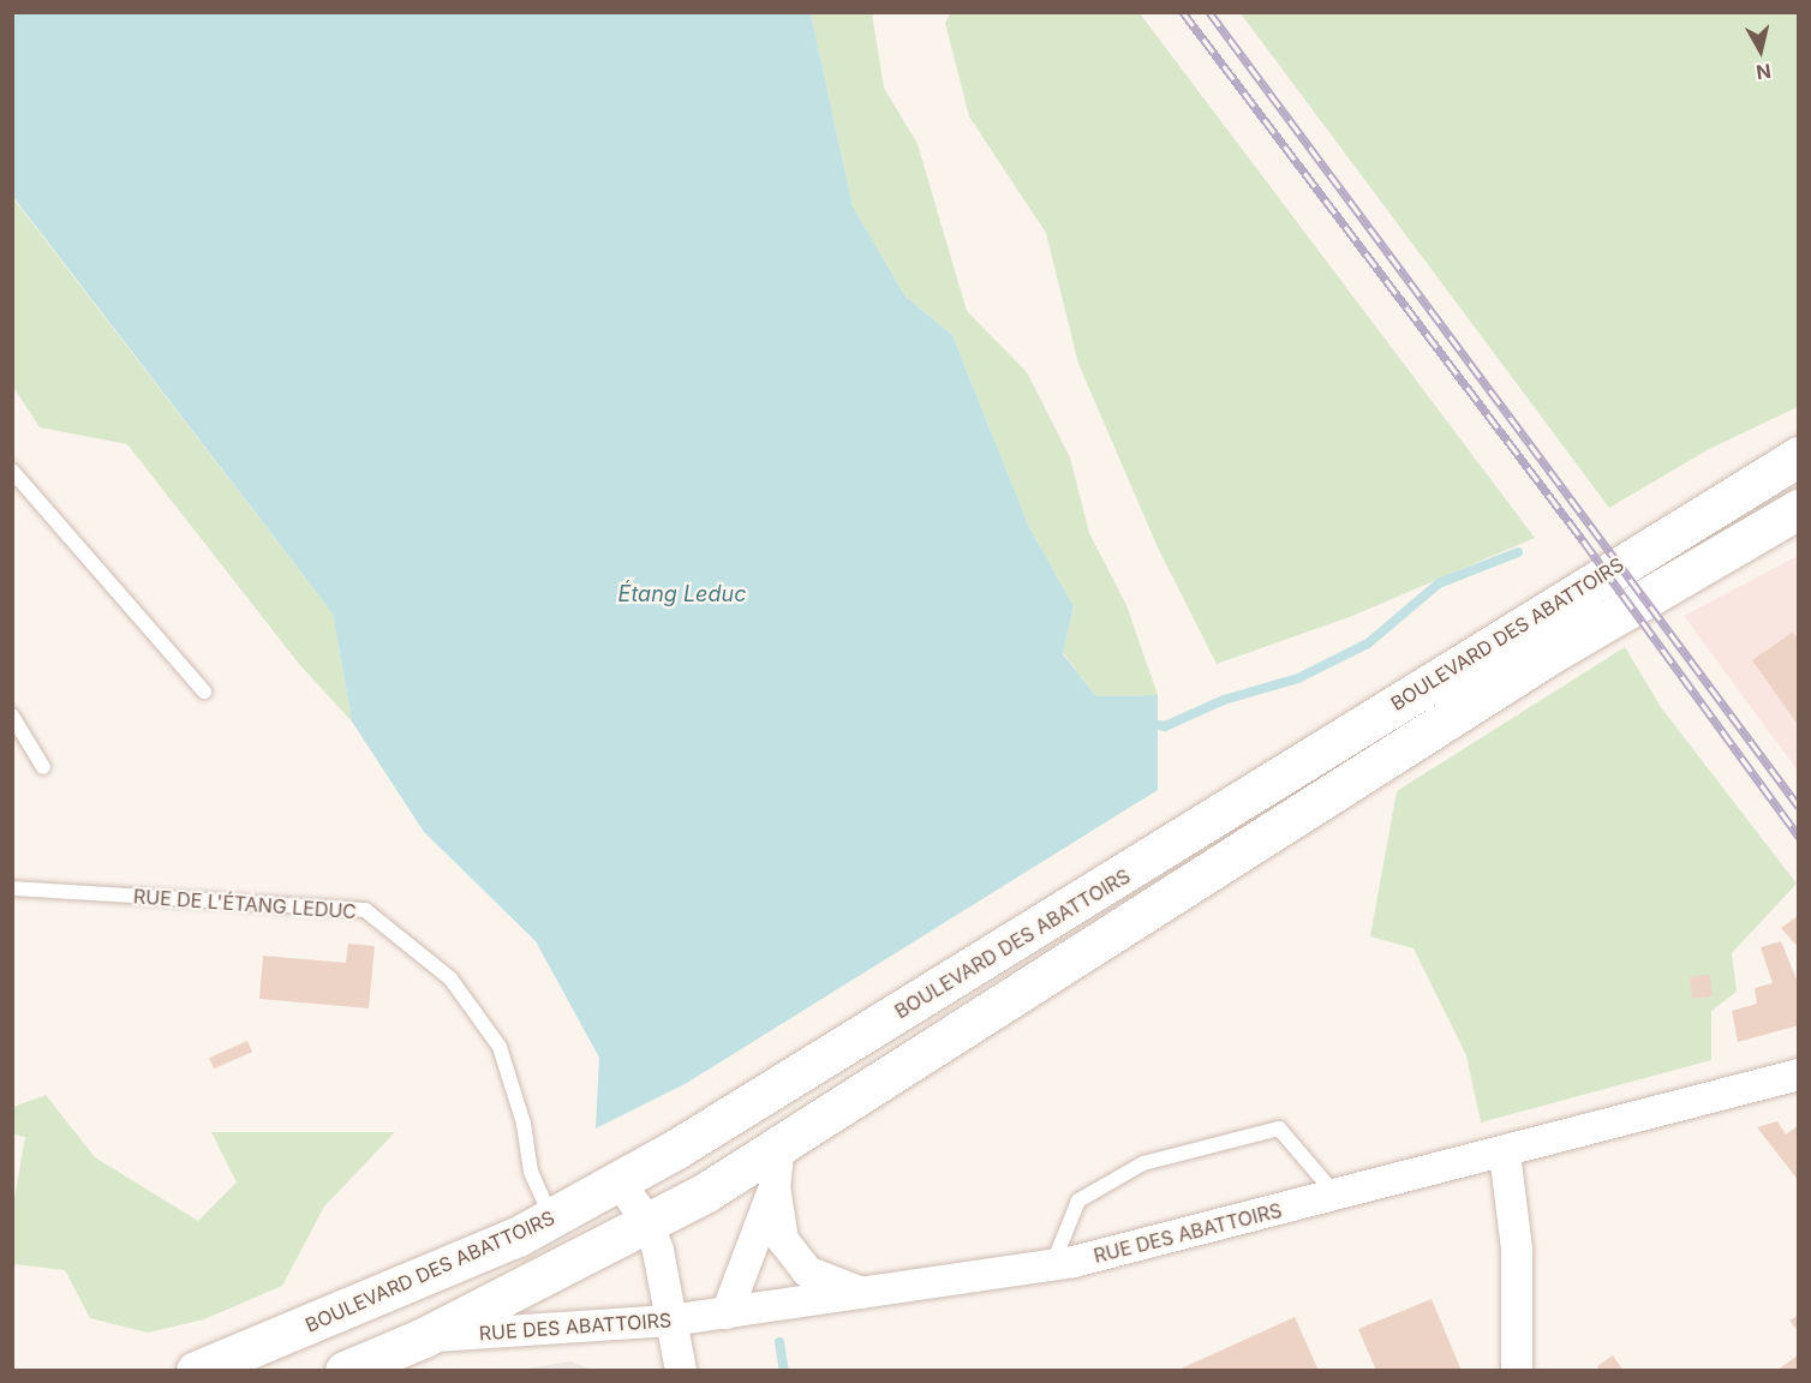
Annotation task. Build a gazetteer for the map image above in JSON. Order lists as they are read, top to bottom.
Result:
{
  "streets": {
    "street": ["BOULEVARD DES ABATTOIRS", "RUE DES ABATTOIRS"],
    "lane": ["RUE DE L'ÉTANG LEDUC"]
  },
  "crossings": [
    ["BOULEVARD DES ABATTOIRS", "RUE DE L'ÉTANG LEDUC"],
    ["BOULEVARD DES ABATTOIRS", "RUE DES ABATTOIRS"]
  ],
  "water": ["Étang Leduc"],
  "north": "bottom"
}
